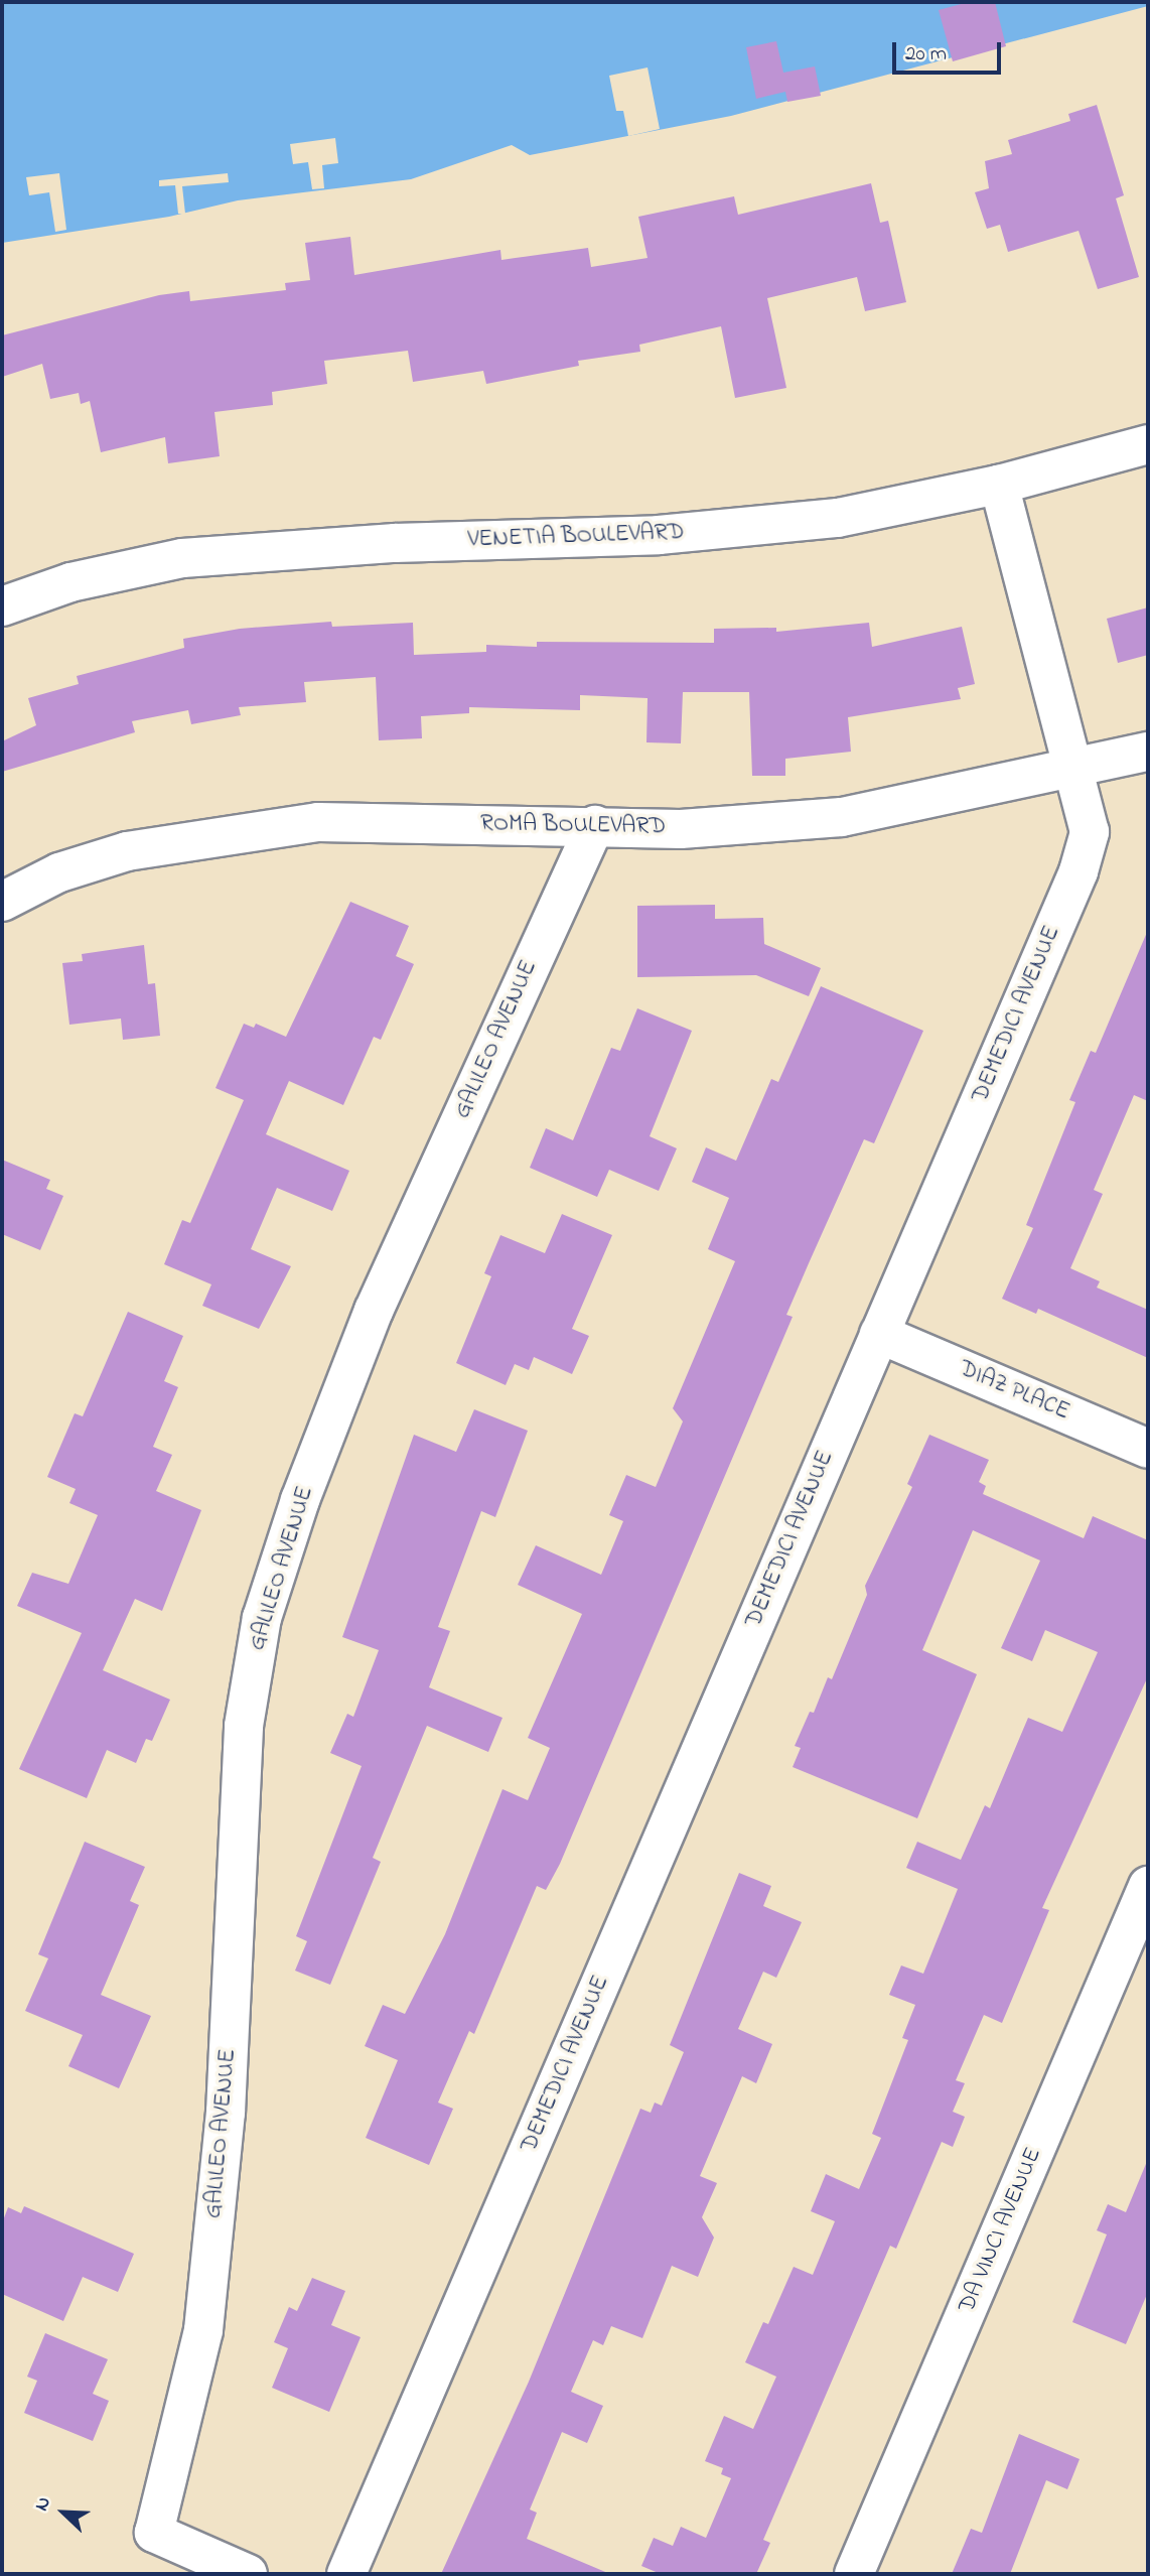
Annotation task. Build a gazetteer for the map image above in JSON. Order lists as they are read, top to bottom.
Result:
{
  "streets": {
    "street": [
      "VENETIA BOULEVARD",
      "ROMA BOULEVARD",
      "DEMEDICI AVENUE",
      "GALILEO AVENUE",
      "DIAZ PLACE",
      "DA VINCI AVENUE"
    ]
  },
  "crossings": [
    ["VENETIA BOULEVARD", "DEMEDICI AVENUE"],
    ["ROMA BOULEVARD", "DEMEDICI AVENUE"],
    ["ROMA BOULEVARD", "GALILEO AVENUE"],
    ["DEMEDICI AVENUE", "DIAZ PLACE"]
  ],
  "scale_bar": "20 m",
  "north": "top left"
}
